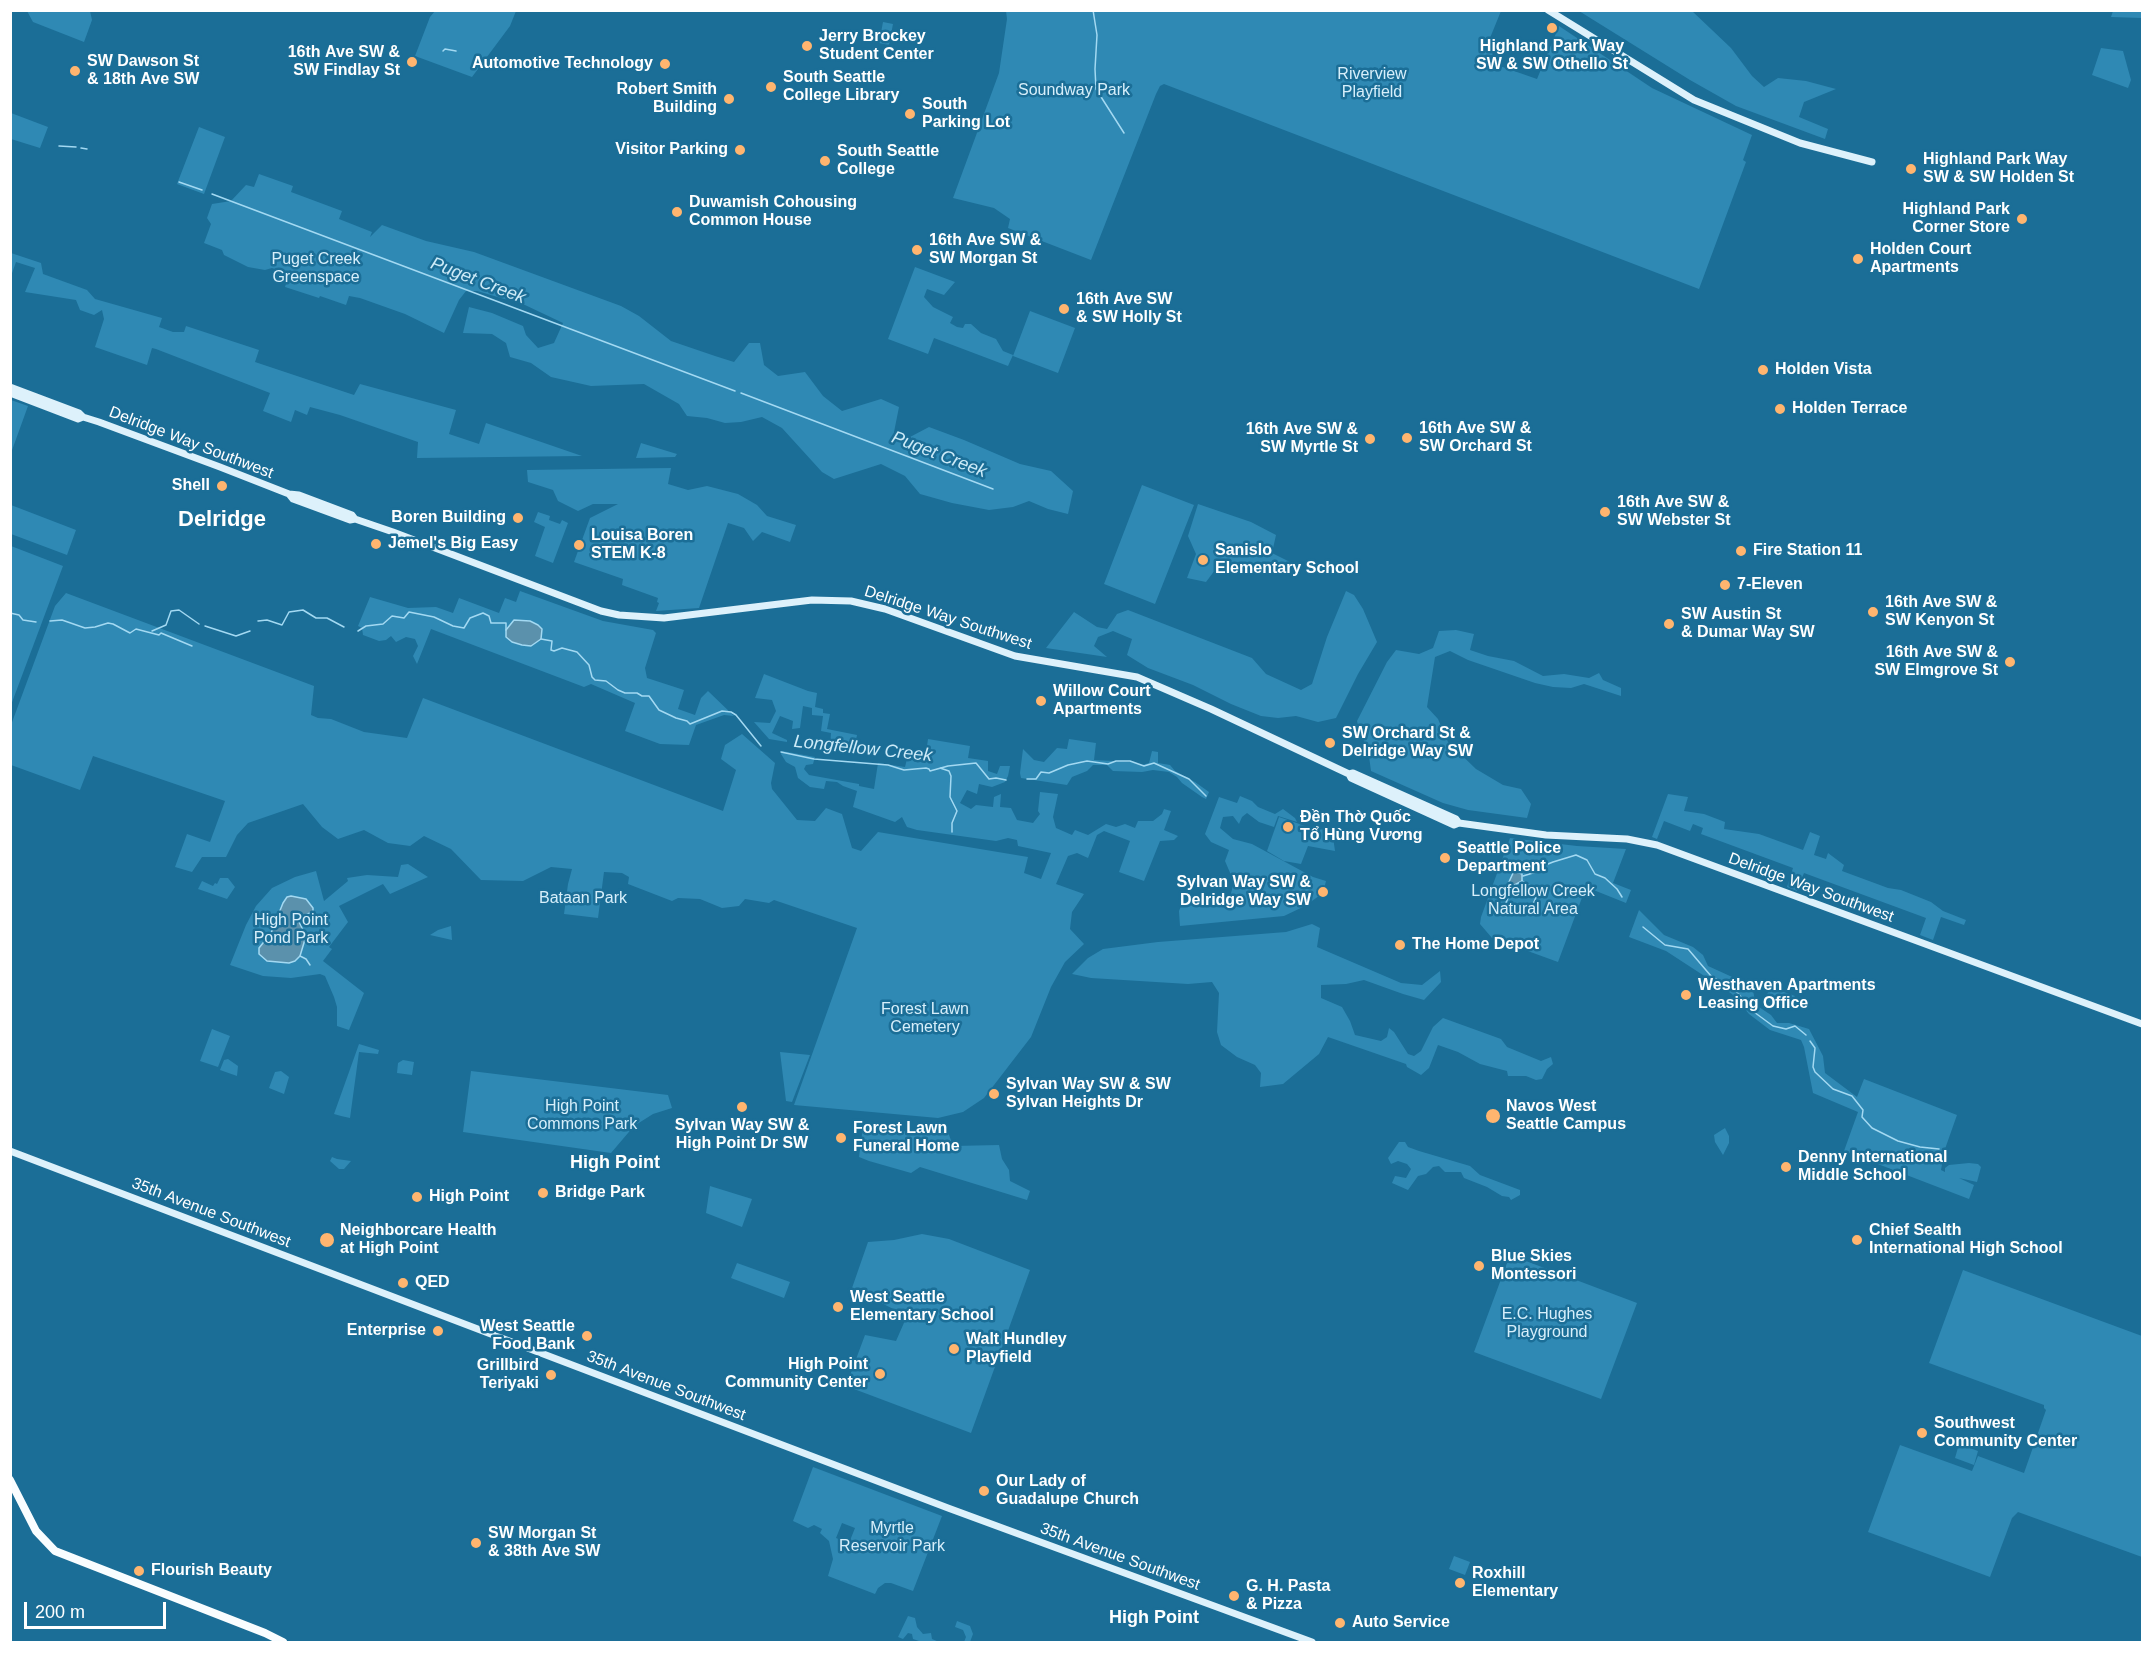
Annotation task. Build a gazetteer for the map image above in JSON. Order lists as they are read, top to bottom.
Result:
{
  "streets": {
    "main road": ["Delridge Way Southwest", "35th Avenue Southwest"]
  },
  "districts": ["Delridge", "High Point", "High Point"],
  "water": ["Puget Creek", "Longfellow Creek"],
  "parks": [
    "Riverview Playfield",
    "Soundway Park",
    "Puget Creek Greenspace",
    "Longfellow Creek Natural Area",
    "Bataan Park",
    "High Point Pond Park",
    "Forest Lawn Cemetery",
    "High Point Commons Park",
    "E.C. Hughes Playground",
    "Myrtle Reservoir Park"
  ],
  "places": [
    "Highland Park Way SW & SW Othello St",
    "Jerry Brockey Student Center",
    "16th Ave SW & SW Findlay St",
    "Automotive Technology",
    "SW Dawson St & 18th Ave SW",
    "South Seattle College Library",
    "Robert Smith Building",
    "South Parking Lot",
    "Visitor Parking",
    "South Seattle College",
    "Highland Park Way SW & SW Holden St",
    "Duwamish Cohousing Common House",
    "Highland Park Corner Store",
    "16th Ave SW & SW Morgan St",
    "Holden Court Apartments",
    "16th Ave SW & SW Holly St",
    "Holden Vista",
    "Holden Terrace",
    "16th Ave SW & SW Orchard St",
    "16th Ave SW & SW Myrtle St",
    "Shell",
    "16th Ave SW & SW Webster St",
    "Boren Building",
    "Jemel's Big Easy",
    "Louisa Boren STEM K-8",
    "Fire Station 11",
    "Sanislo Elementary School",
    "7-Eleven",
    "16th Ave SW & SW Kenyon St",
    "SW Austin St & Dumar Way SW",
    "16th Ave SW & SW Elmgrove St",
    "Willow Court Apartments",
    "SW Orchard St & Delridge Way SW",
    "Đền Thờ Quốc Tổ Hùng Vương",
    "Seattle Police Department",
    "Sylvan Way SW & Delridge Way SW",
    "The Home Depot",
    "Westhaven Apartments Leasing Office",
    "Sylvan Way SW & SW Sylvan Heights Dr",
    "Sylvan Way SW & High Point Dr SW",
    "Navos West Seattle Campus",
    "Forest Lawn Funeral Home",
    "Denny International Middle School",
    "Bridge Park",
    "High Point",
    "Neighborcare Health at High Point",
    "Chief Sealth International High School",
    "Blue Skies Montessori",
    "QED",
    "West Seattle Elementary School",
    "Enterprise",
    "West Seattle Food Bank",
    "Walt Hundley Playfield",
    "High Point Community Center",
    "Grillbird Teriyaki",
    "Southwest Community Center",
    "Our Lady of Guadalupe Church",
    "SW Morgan St & 38th Ave SW",
    "Flourish Beauty",
    "Roxhill Elementary",
    "G. H. Pasta & Pizza",
    "Auto Service"
  ],
  "scale_bar": "200 m"
}
